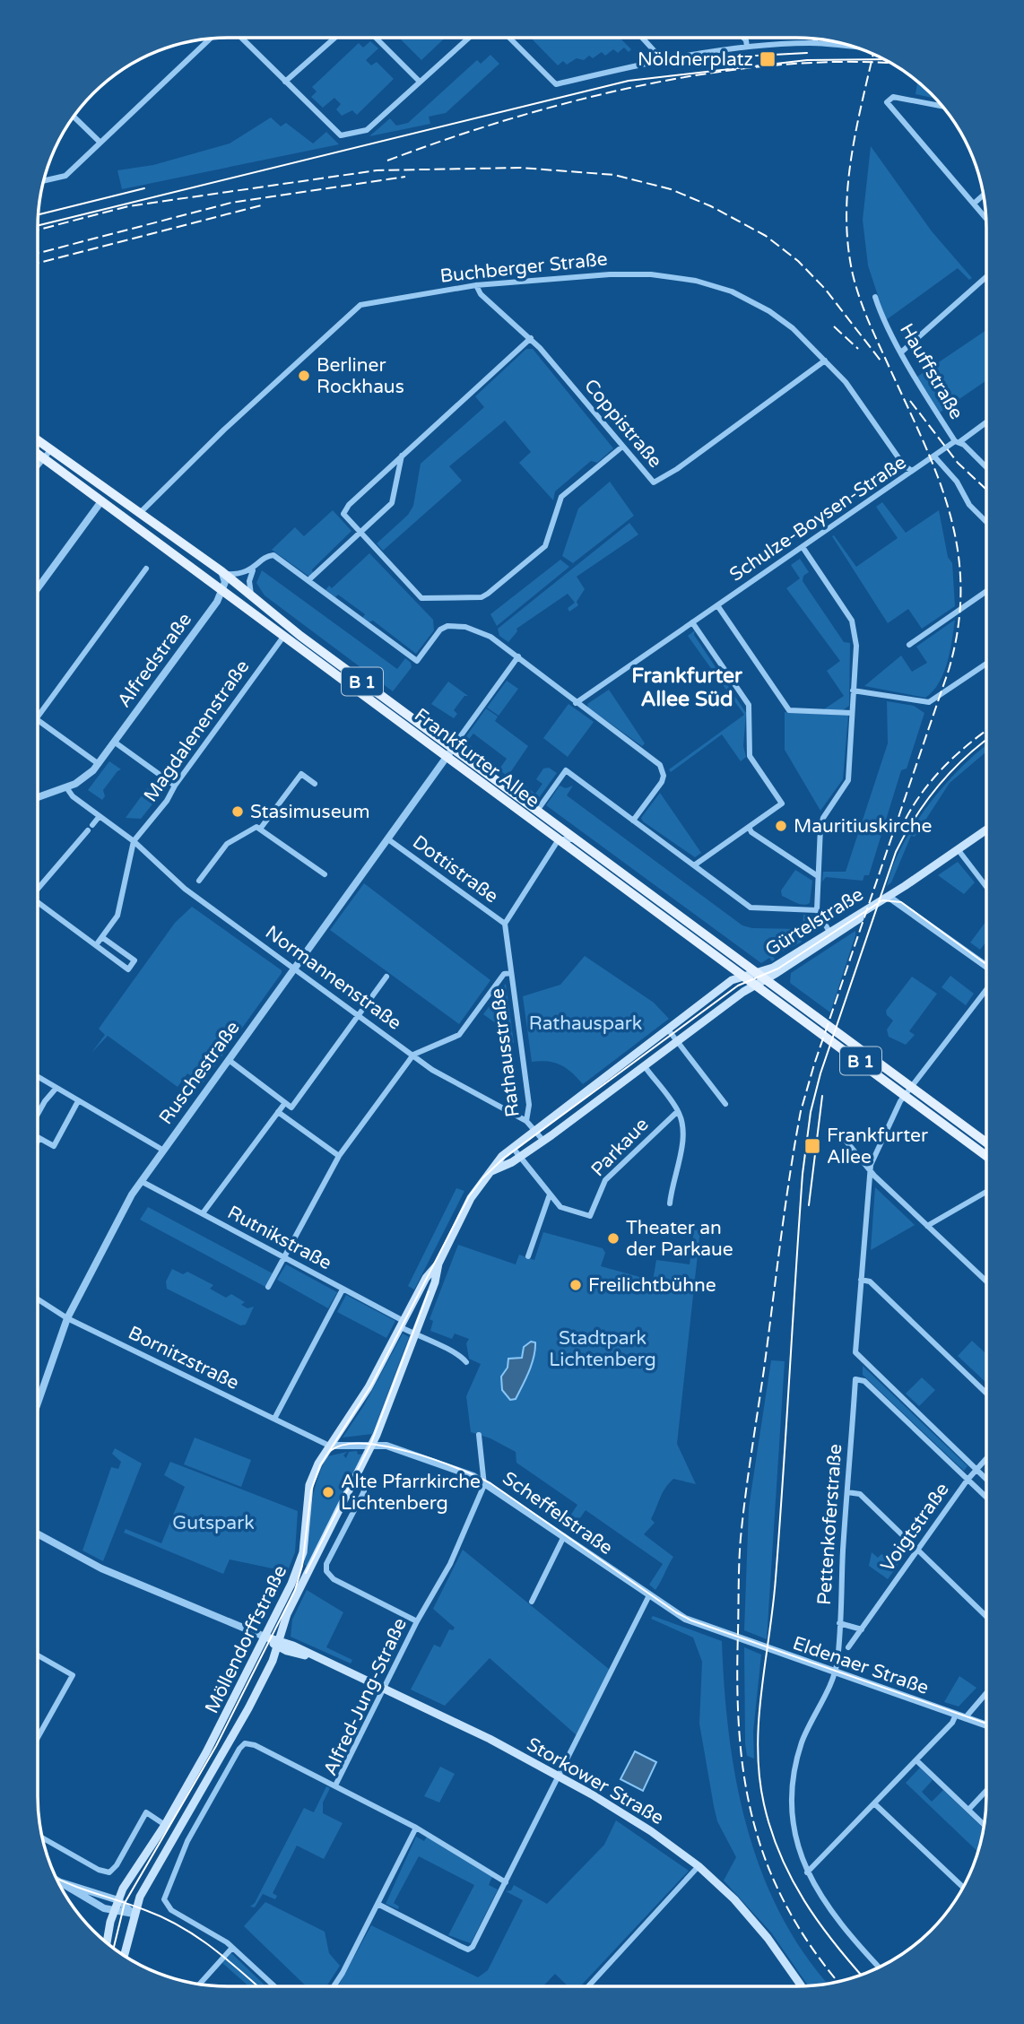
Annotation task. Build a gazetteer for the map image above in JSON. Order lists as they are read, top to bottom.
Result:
{
  "streets": {
    "main road": [
      "B 1",
      "Frankfurter Allee",
      "Gürtelstraße",
      "Möllendorffstraße",
      "Storkower Straße"
    ],
    "street": [
      "Buchberger Straße",
      "Hauffstraße",
      "Coppistraße",
      "Schulze-Boysen-Straße",
      "Alfredstraße",
      "Magdalenenstraße",
      "Dottistraße",
      "Normannenstraße",
      "Rathausstraße",
      "Ruschestraße",
      "Parkaue",
      "Rutnikstraße",
      "Bornitzstraße",
      "Scheffelstraße",
      "Pettenkoferstraße",
      "Voigtstraße",
      "Eldenaer Straße",
      "Alfred-Jung-Straße"
    ]
  },
  "crossings": [
    ["Buchberger Straße", "Coppistraße"],
    ["Buchberger Straße", "Schulze-Boysen-Straße"],
    ["Buchberger Straße", "Frankfurter Allee"],
    ["Hauffstraße", "Schulze-Boysen-Straße"],
    ["Alfredstraße", "Frankfurter Allee"],
    ["Alfredstraße", "Normannenstraße"],
    ["Magdalenenstraße", "Frankfurter Allee"],
    ["Magdalenenstraße", "Normannenstraße"],
    ["Frankfurter Allee", "Gürtelstraße"],
    ["Frankfurter Allee", "Ruschestraße"],
    ["Frankfurter Allee", "Möllendorffstraße"],
    ["Dottistraße", "Rathausstraße"],
    ["Dottistraße", "Ruschestraße"],
    ["Gürtelstraße", "Möllendorffstraße"],
    ["Normannenstraße", "Rathausstraße"],
    ["Normannenstraße", "Ruschestraße"],
    ["Rathausstraße", "Möllendorffstraße"],
    ["Ruschestraße", "Rutnikstraße"],
    ["Ruschestraße", "Bornitzstraße"],
    ["Parkaue", "Möllendorffstraße"],
    ["Rutnikstraße", "Möllendorffstraße"],
    ["Bornitzstraße", "Scheffelstraße"],
    ["Bornitzstraße", "Möllendorffstraße"],
    ["Scheffelstraße", "Möllendorffstraße"],
    ["Scheffelstraße", "Eldenaer Straße"],
    ["Scheffelstraße", "Alfred-Jung-Straße"],
    ["Pettenkoferstraße", "Voigtstraße"],
    ["Pettenkoferstraße", "Eldenaer Straße"],
    ["Möllendorffstraße", "Storkower Straße"],
    ["Alfred-Jung-Straße", "Storkower Straße"]
  ],
  "districts": ["Frankfurter Allee Süd"],
  "parks": ["Rathauspark", "Stadtpark Lichtenberg", "Gutspark"],
  "places": {
    "transit": ["Nöldnerplatz", "Frankfurter Allee"],
    "other": [
      "Berliner Rockhaus",
      "Stasimuseum",
      "Mauritiuskirche",
      "Theater an der Parkaue",
      "Freilichtbühne",
      "Alte Pfarrkirche Lichtenberg"
    ]
  }
}
